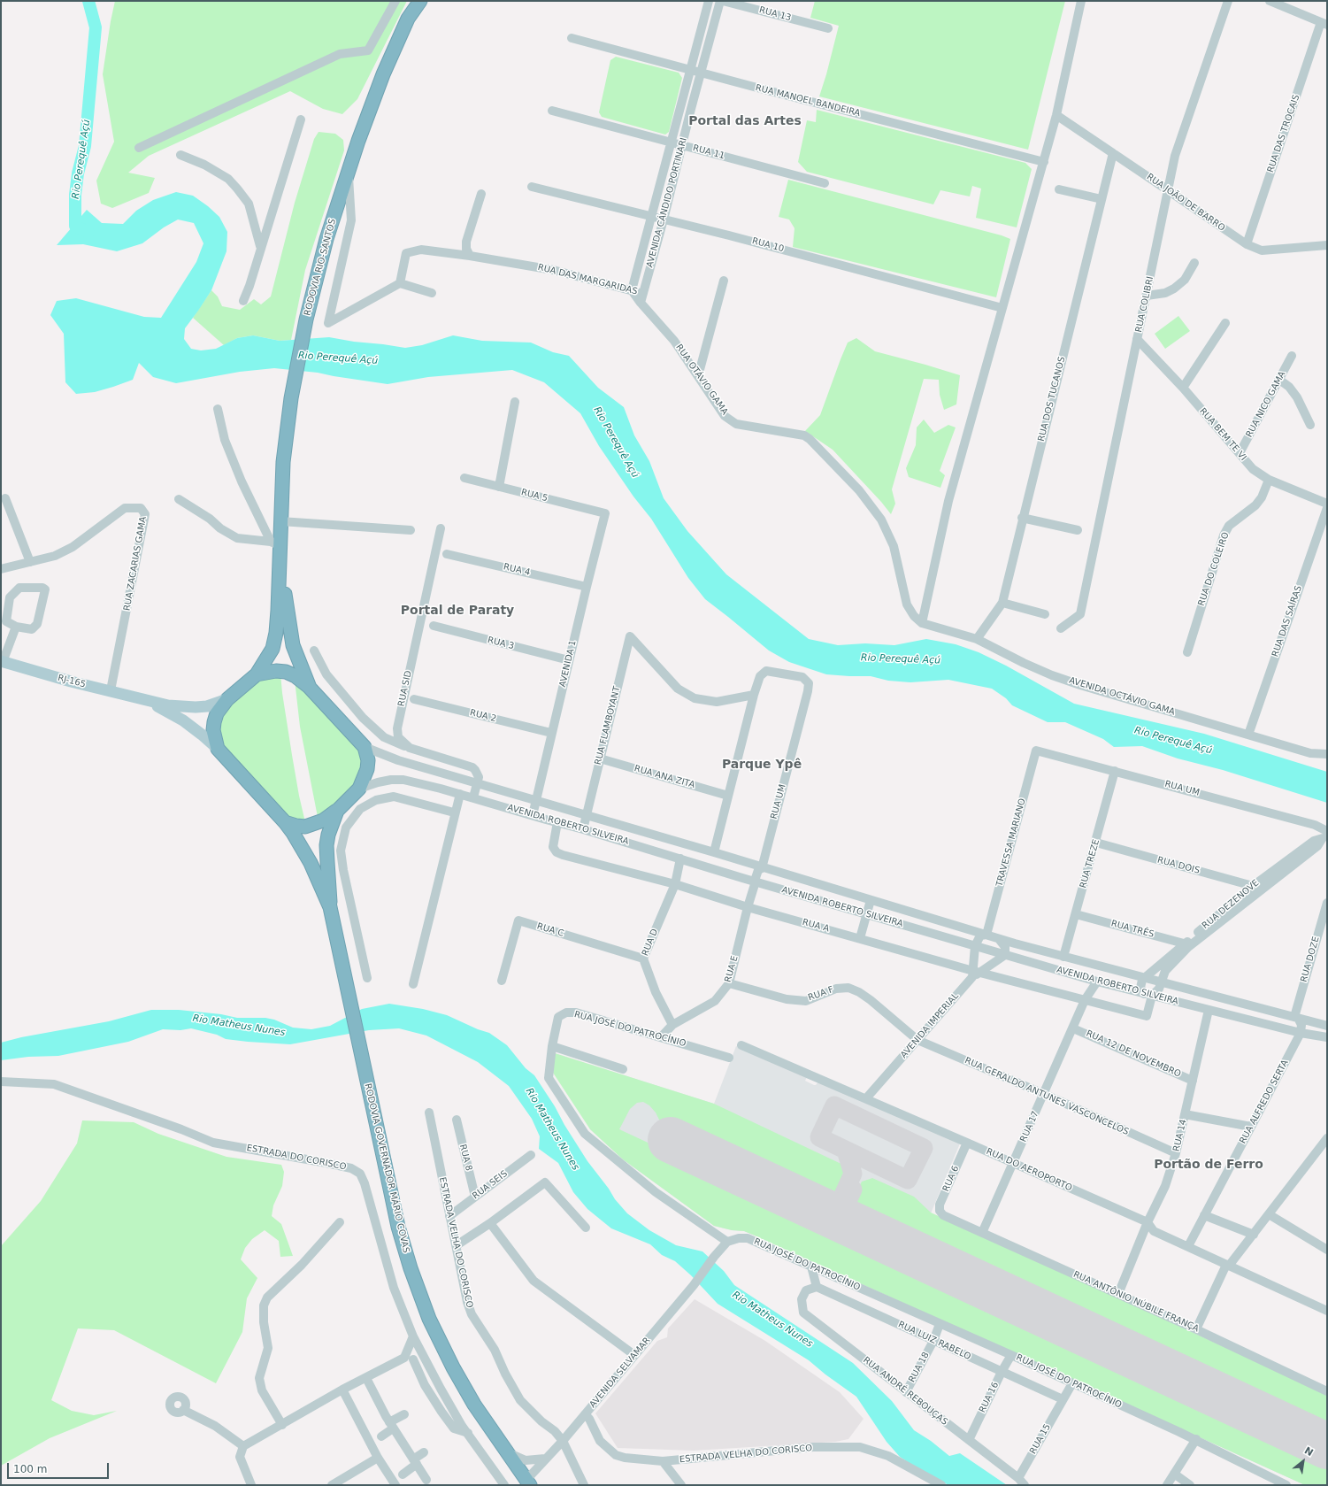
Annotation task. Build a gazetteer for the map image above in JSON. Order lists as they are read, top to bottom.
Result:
{
  "streets": {
    "highway": ["RODOVIA RIO-SANTOS", "RODOVIA GOVERNADOR MÁRIO COVAS"],
    "main road": ["RJ-165"],
    "street": [
      "RUA 13",
      "RUA MANOEL BANDEIRA",
      "RUA DAS TROCAIS",
      "RUA 11",
      "AVENIDA CÁNDIDO PORTINARI",
      "RUA JOÃO DE BARRO",
      "RUA 10",
      "RUA DAS MARGARIDAS",
      "RUA COLIBRI",
      "RUA OTÁVIO GAMA",
      "RUA DOS TUCANOS",
      "RUA NICO GAMA",
      "RUA BEM TE VI",
      "RUA 5",
      "RUA ZACARIAS GAMA",
      "RUA DO COLEIRO",
      "RUA 4",
      "RUA DAS SAÍRAS",
      "RUA 3",
      "AVENIDA 1",
      "RUA SID",
      "AVENIDA OCTÁVIO GAMA",
      "RUA 2",
      "RUA FLAMBOYANT",
      "RUA ANA ZITA",
      "RUA UM",
      "AVENIDA ROBERTO SILVEIRA",
      "TRAVESSA MARIANO",
      "RUA TREZE",
      "RUA DOIS",
      "RUA DEZENOVE",
      "RUA A",
      "RUA TRÊS",
      "RUA C",
      "RUA D",
      "RUA DOZE",
      "RUA E",
      "RUA F",
      "AVENIDA IMPERIAL",
      "RUA JOSÉ DO PATROCÍNIO",
      "RUA 12 DE NOVEMBRO",
      "RUA GERALDO ANTUNES VASCONCELOS",
      "RUA ALFREDO SERTA",
      "RUA 17",
      "RUA 14",
      "ESTRADA DO CORISCO",
      "RUA 8",
      "RUA DO AEROPORTO",
      "RUA 6",
      "RUA SEIS",
      "ESTRADA VELHA DO CORISCO",
      "RUA ANTÔNIO NÚBILE FRANÇA",
      "RUA LUIZ RABELO",
      "RUA 18",
      "AVENIDA SELVAMAR",
      "RUA ANDRÉ REBOUÇAS",
      "RUA 16",
      "RUA 15"
    ]
  },
  "crossings": [
    ["RUA MANOEL BANDEIRA", "AVENIDA CÁNDIDO PORTINARI"],
    ["RUA DAS TROCAIS", "RUA JOÃO DE BARRO"],
    ["RUA 11", "AVENIDA CÁNDIDO PORTINARI"],
    ["AVENIDA CÁNDIDO PORTINARI", "RUA 10"],
    ["AVENIDA CÁNDIDO PORTINARI", "RUA DAS MARGARIDAS"],
    ["AVENIDA CÁNDIDO PORTINARI", "RUA OTÁVIO GAMA"],
    ["RUA JOÃO DE BARRO", "RUA COLIBRI"],
    ["RUA JOÃO DE BARRO", "RUA DOS TUCANOS"],
    ["RODOVIA RIO-SANTOS", "RODOVIA GOVERNADOR MÁRIO COVAS"],
    ["RUA DAS MARGARIDAS", "RUA OTÁVIO GAMA"],
    ["RUA COLIBRI", "RUA BEM TE VI"],
    ["RUA OTÁVIO GAMA", "AVENIDA OCTÁVIO GAMA"],
    ["RUA DOS TUCANOS", "AVENIDA OCTÁVIO GAMA"],
    ["RUA NICO GAMA", "RUA BEM TE VI"],
    ["RUA BEM TE VI", "RUA DO COLEIRO"],
    ["RUA 5", "AVENIDA 1"],
    ["RUA ZACARIAS GAMA", "RJ-165"],
    ["RUA 4", "AVENIDA 1"],
    ["RUA DAS SAÍRAS", "AVENIDA OCTÁVIO GAMA"],
    ["RUA 3", "AVENIDA 1"],
    ["AVENIDA 1", "RUA 2"],
    ["AVENIDA 1", "AVENIDA ROBERTO SILVEIRA"],
    ["RJ-165", "RODOVIA GOVERNADOR MÁRIO COVAS"],
    ["RUA FLAMBOYANT", "RUA ANA ZITA"],
    ["RUA FLAMBOYANT", "RUA UM"],
    ["RUA FLAMBOYANT", "AVENIDA ROBERTO SILVEIRA"],
    ["RUA UM", "AVENIDA ROBERTO SILVEIRA"],
    ["RUA UM", "TRAVESSA MARIANO"],
    ["RUA UM", "RUA TREZE"],
    ["RUA UM", "RUA DEZENOVE"],
    ["RUA UM", "RUA E"],
    ["AVENIDA ROBERTO SILVEIRA", "TRAVESSA MARIANO"],
    ["AVENIDA ROBERTO SILVEIRA", "RUA TREZE"],
    ["AVENIDA ROBERTO SILVEIRA", "RUA DEZENOVE"],
    ["AVENIDA ROBERTO SILVEIRA", "RUA A"],
    ["AVENIDA ROBERTO SILVEIRA", "RUA D"],
    ["AVENIDA ROBERTO SILVEIRA", "RUA DOZE"],
    ["AVENIDA ROBERTO SILVEIRA", "RUA E"],
    ["AVENIDA ROBERTO SILVEIRA", "AVENIDA IMPERIAL"],
    ["AVENIDA ROBERTO SILVEIRA", "RUA ALFREDO SERTA"],
    ["AVENIDA ROBERTO SILVEIRA", "RUA 14"],
    ["AVENIDA ROBERTO SILVEIRA", "RODOVIA GOVERNADOR MÁRIO COVAS"],
    ["RUA TREZE", "RUA DOIS"],
    ["RUA TREZE", "RUA TRÊS"],
    ["RUA DOIS", "RUA DEZENOVE"],
    ["RUA DEZENOVE", "RUA A"],
    ["RUA DEZENOVE", "RUA TRÊS"],
    ["RUA A", "RUA D"],
    ["RUA A", "RUA E"],
    ["RUA A", "AVENIDA IMPERIAL"],
    ["RUA A", "RUA 17"],
    ["RUA C", "RUA D"],
    ["RUA D", "RUA E"],
    ["RUA E", "RUA F"],
    ["RUA E", "RUA JOSÉ DO PATROCÍNIO"],
    ["RUA F", "AVENIDA IMPERIAL"],
    ["RUA F", "RUA GERALDO ANTUNES VASCONCELOS"],
    ["AVENIDA IMPERIAL", "RUA GERALDO ANTUNES VASCONCELOS"],
    ["AVENIDA IMPERIAL", "RUA DO AEROPORTO"],
    ["RUA JOSÉ DO PATROCÍNIO", "RUA 18"],
    ["RUA JOSÉ DO PATROCÍNIO", "AVENIDA SELVAMAR"],
    ["RUA JOSÉ DO PATROCÍNIO", "RUA 16"],
    ["RUA JOSÉ DO PATROCÍNIO", "RUA 15"],
    ["RUA 12 DE NOVEMBRO", "RUA 17"],
    ["RUA 12 DE NOVEMBRO", "RUA 14"],
    ["RUA GERALDO ANTUNES VASCONCELOS", "RUA 17"],
    ["RUA GERALDO ANTUNES VASCONCELOS", "RUA 14"],
    ["RUA ALFREDO SERTA", "RUA DO AEROPORTO"],
    ["RUA 17", "RUA DO AEROPORTO"],
    ["RUA 17", "RUA ANTÔNIO NÚBILE FRANÇA"],
    ["RUA 14", "RUA DO AEROPORTO"],
    ["RUA 14", "RUA ANTÔNIO NÚBILE FRANÇA"],
    ["RUA 8", "RUA SEIS"],
    ["RODOVIA GOVERNADOR MÁRIO COVAS", "AVENIDA SELVAMAR"],
    ["RUA DO AEROPORTO", "RUA 6"],
    ["RUA 6", "RUA ANTÔNIO NÚBILE FRANÇA"],
    ["RUA SEIS", "ESTRADA VELHA DO CORISCO"],
    ["ESTRADA VELHA DO CORISCO", "AVENIDA SELVAMAR"],
    ["RUA LUIZ RABELO", "RUA 18"],
    ["RUA LUIZ RABELO", "RUA ANDRÉ REBOUÇAS"],
    ["RUA LUIZ RABELO", "RUA 16"],
    ["RUA LUIZ RABELO", "RUA 15"],
    ["RUA 18", "RUA ANDRÉ REBOUÇAS"],
    ["RUA ANDRÉ REBOUÇAS", "RUA 16"],
    ["RUA ANDRÉ REBOUÇAS", "RUA 15"]
  ],
  "districts": [
    "Portal das Artes",
    "Portal de Paraty",
    "Parque Ypê",
    "Portão de Ferro"
  ],
  "water": ["Rio Perequê Açú", "Rio Matheus Nunes"],
  "scale_bar": "100 m",
  "north": "top right"
}
